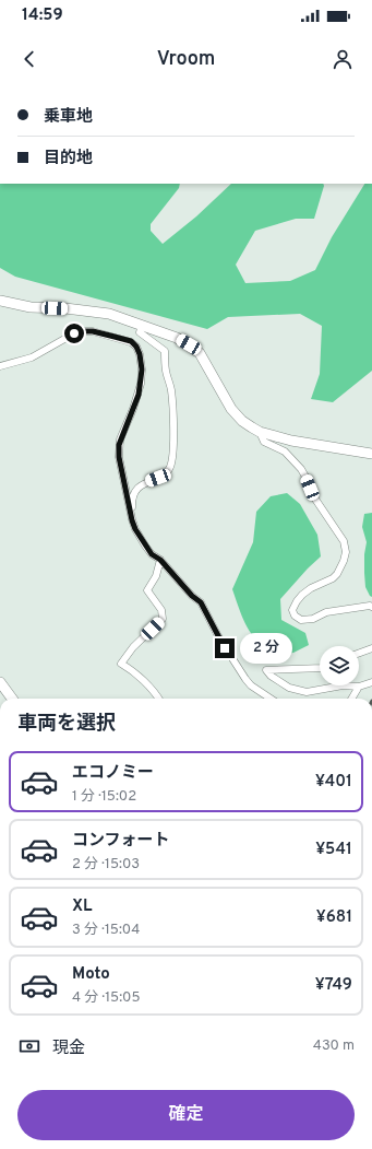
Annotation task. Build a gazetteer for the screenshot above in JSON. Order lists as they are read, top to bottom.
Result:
{
  "page": {
    "status": "14:59",
    "header": "Vroom",
    "banner": ["乗車地", "目的地"],
    "bubble": "2 分",
    "heading": "車両を選択",
    "list": [
      {
        "name": "エコノミー",
        "note": "1 分 · 15:02",
        "value": "¥401"
      },
      {
        "name": "コンフォート",
        "note": "2 分 · 15:03",
        "value": "¥541"
      },
      {
        "name": "XL",
        "note": "3 分 · 15:04",
        "value": "¥681"
      },
      {
        "name": "Moto",
        "note": "4 分 · 15:05",
        "value": "¥749"
      }
    ],
    "pay": ["現金", "430 m"],
    "buttons": "確定"
  }
}
